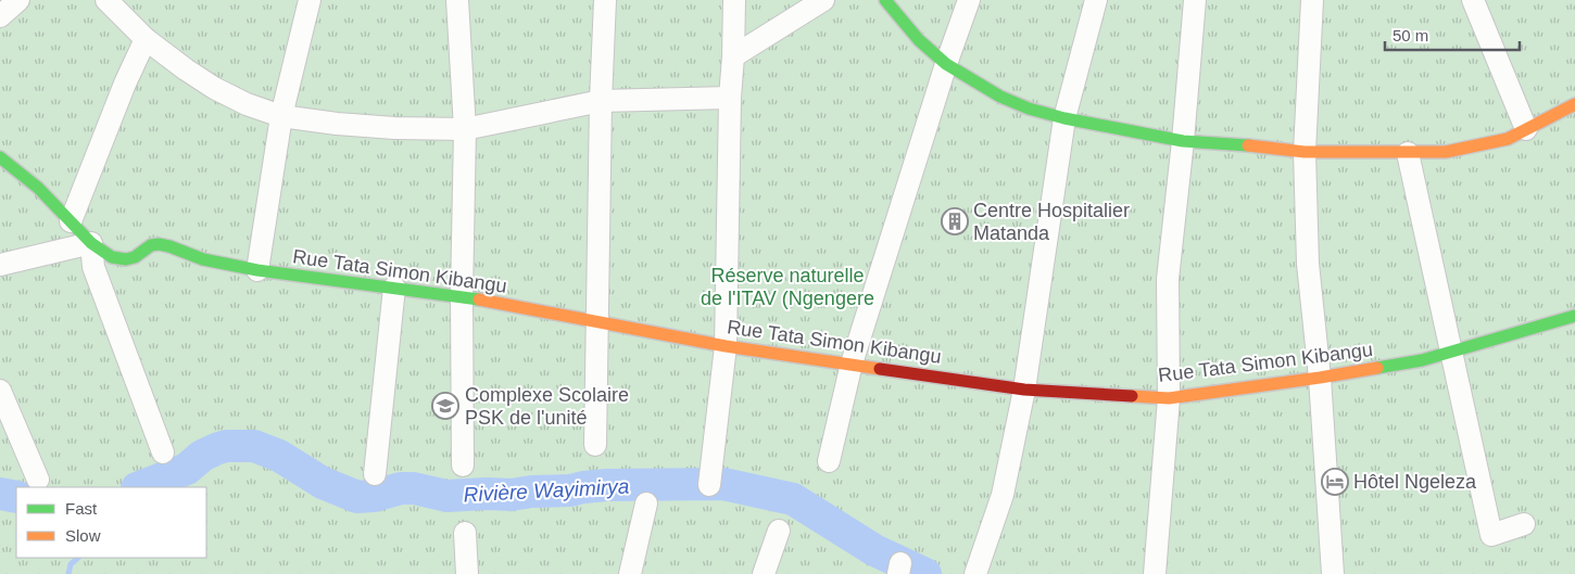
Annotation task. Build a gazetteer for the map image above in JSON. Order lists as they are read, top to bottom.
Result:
{
  "streets": {
    "street": ["Rue Tata Simon Kibangu"]
  },
  "water": ["Rivière Wayimirya"],
  "parks": ["Réserve naturelle de l'ITAV (Ngengere"],
  "places": {
    "building": ["Centre Hospitalier Matanda"],
    "school or university": ["Complexe Scolaire PSK de l'unité"],
    "hotel": ["Hôtel Ngeleza"]
  },
  "legend": ["Fast", "Slow"],
  "scale_bar": "50 m"
}
